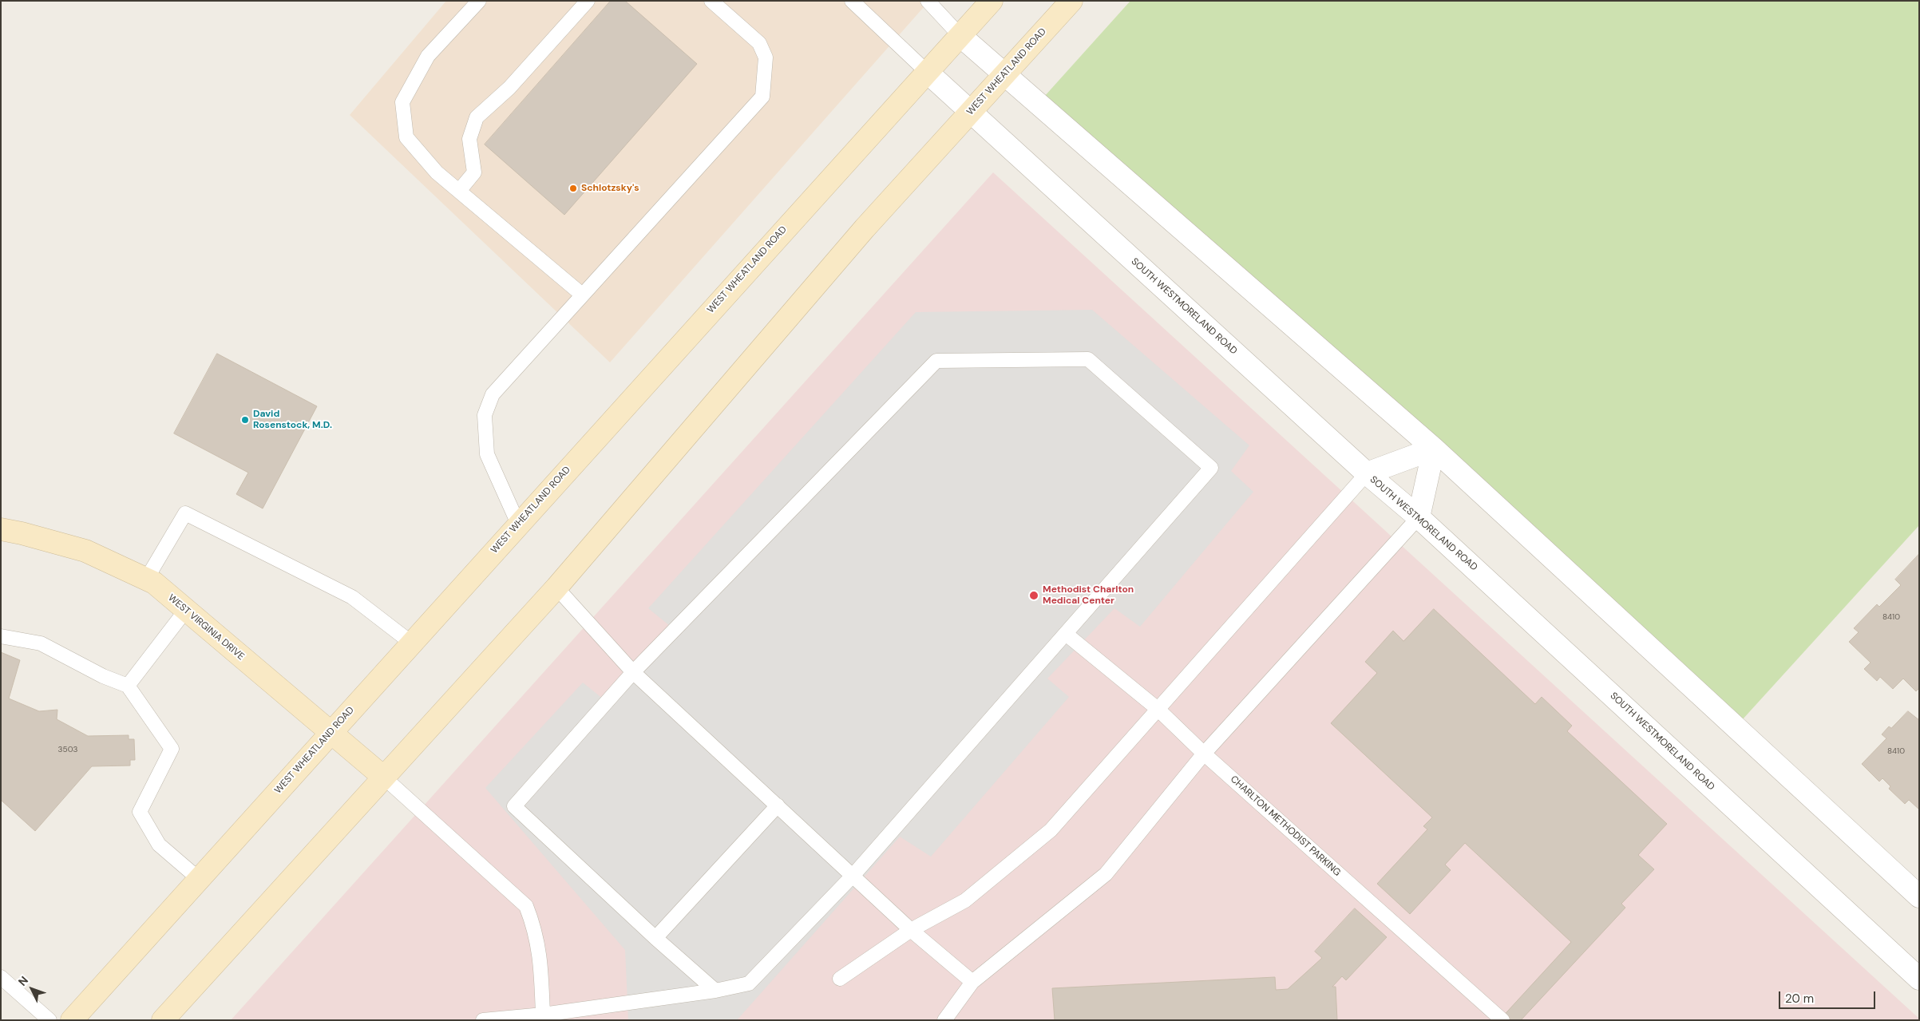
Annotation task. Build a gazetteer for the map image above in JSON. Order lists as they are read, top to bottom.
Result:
{
  "streets": {
    "main road": ["WEST WHEATLAND ROAD", "WEST VIRGINIA DRIVE"],
    "street": ["SOUTH WESTMORELAND ROAD"],
    "lane": ["CHARLTON METHODIST PARKING"]
  },
  "crossings": [
    ["WEST WHEATLAND ROAD", "SOUTH WESTMORELAND ROAD"],
    ["WEST WHEATLAND ROAD", "WEST VIRGINIA DRIVE"]
  ],
  "places": ["Schlotzsky's", "David Rosenstock, M.D.", "Methodist Charlton Medical Center"],
  "house_numbers": ["8410", "3503", "8410"],
  "scale_bar": "20 m",
  "north": "top left"
}
